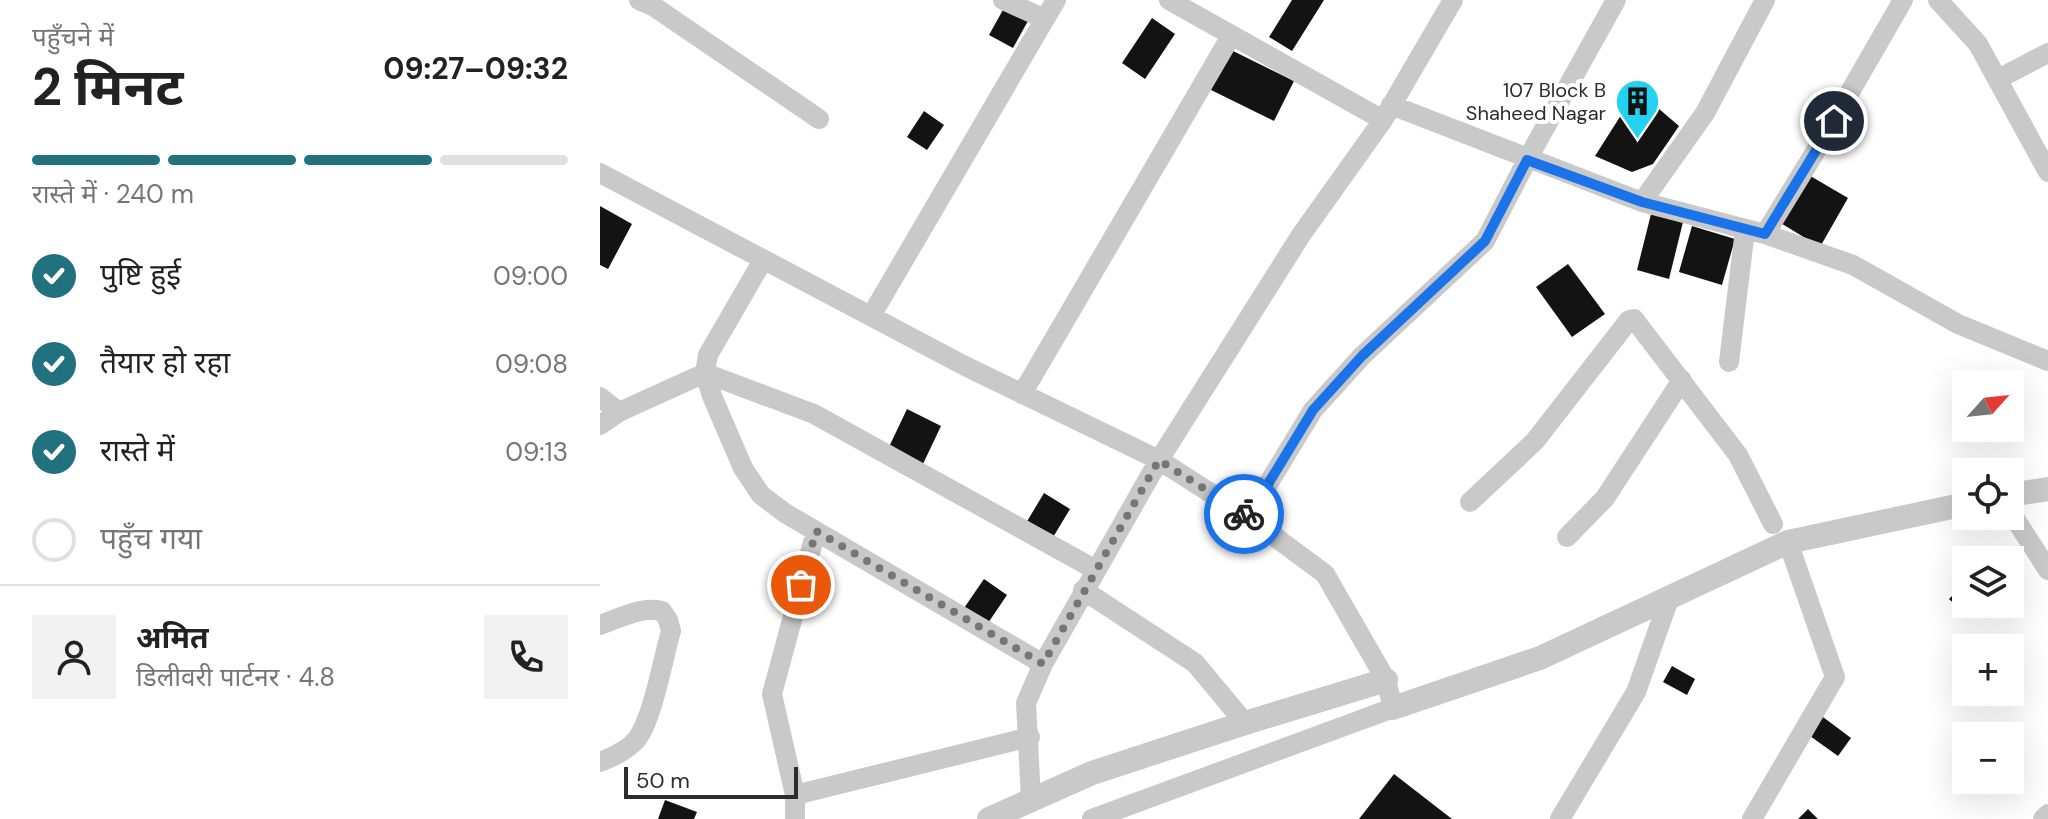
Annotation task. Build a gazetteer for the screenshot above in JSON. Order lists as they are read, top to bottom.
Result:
{
  "places": {
    "building": ["107 Block B Shaheed Nagar"]
  },
  "scale_bar": "50 m",
  "north": "top right",
  "page": {
    "heading": ["2 मिनट", "पहुँचने में", "09:27–09:32"],
    "panel": ["अमित", "डिलीवरी पार्टनर · 4.8"],
    "bar": "रास्ते में · 240 m",
    "list": [
      ["पुष्टि हुई", "09:00"],
      ["तैयार हो रहा", "09:08"],
      ["रास्ते में", "09:13"],
      "पहुँच गया"
    ],
    "map_buttons": ["+", "−"],
    "scale": "50 m"
  }
}
